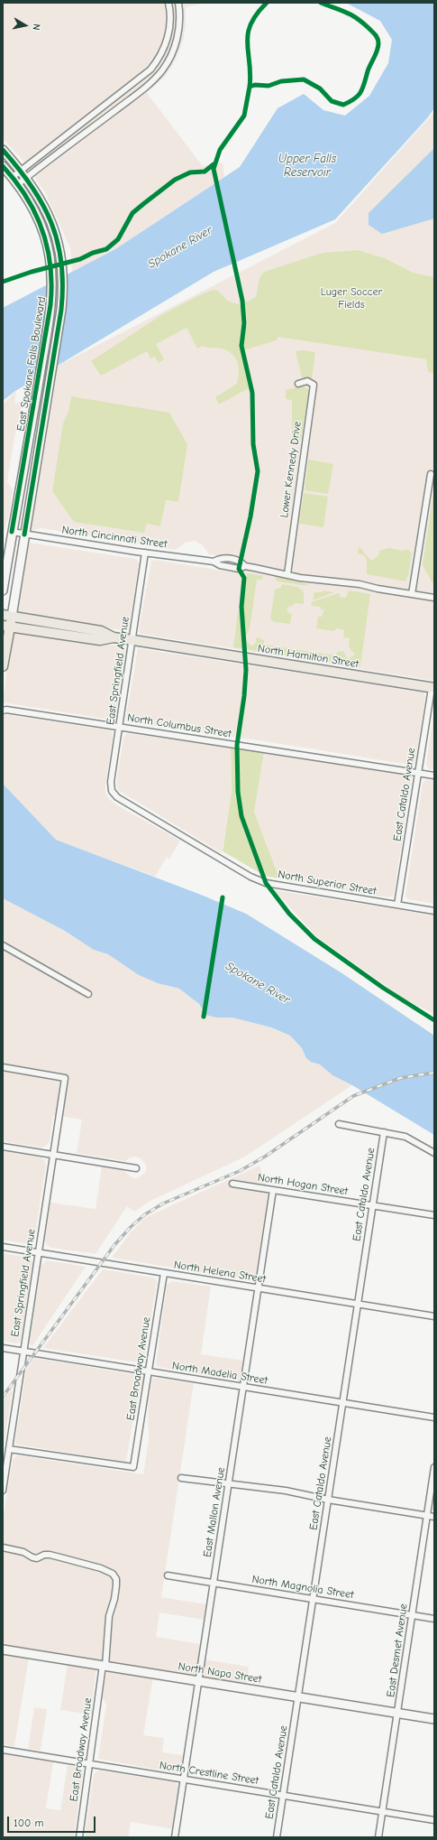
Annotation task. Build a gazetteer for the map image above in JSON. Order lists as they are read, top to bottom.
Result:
{
  "streets": {
    "main road": ["East Spokane Falls Boulevard", "North Hamilton Street", "North Napa Street"],
    "street": [
      "Lower Kennedy Drive",
      "North Cincinnati Street",
      "East Springfield Avenue",
      "North Columbus Street",
      "East Cataldo Avenue",
      "North Superior Street",
      "North Hogan Street",
      "North Helena Street",
      "East Broadway Avenue",
      "North Madelia Street",
      "East Mallon Avenue",
      "North Magnolia Street",
      "East Desmet Avenue",
      "North Crestline Street"
    ]
  },
  "crossings": [
    ["East Spokane Falls Boulevard", "North Cincinnati Street"],
    ["East Spokane Falls Boulevard", "North Hamilton Street"],
    ["Lower Kennedy Drive", "North Cincinnati Street"],
    ["North Cincinnati Street", "East Springfield Avenue"],
    ["North Hamilton Street", "East Springfield Avenue"],
    ["North Hamilton Street", "East Cataldo Avenue"],
    ["East Springfield Avenue", "North Columbus Street"],
    ["East Springfield Avenue", "North Superior Street"],
    ["East Springfield Avenue", "North Helena Street"],
    ["East Springfield Avenue", "East Broadway Avenue"],
    ["East Springfield Avenue", "North Madelia Street"],
    ["North Columbus Street", "East Cataldo Avenue"],
    ["East Cataldo Avenue", "North Superior Street"],
    ["East Cataldo Avenue", "North Hogan Street"],
    ["East Cataldo Avenue", "North Helena Street"],
    ["East Cataldo Avenue", "North Madelia Street"],
    ["East Cataldo Avenue", "North Magnolia Street"],
    ["East Cataldo Avenue", "North Napa Street"],
    ["East Cataldo Avenue", "North Crestline Street"],
    ["North Hogan Street", "East Mallon Avenue"],
    ["North Helena Street", "East Broadway Avenue"],
    ["North Helena Street", "East Mallon Avenue"],
    ["East Broadway Avenue", "North Madelia Street"],
    ["East Broadway Avenue", "North Napa Street"],
    ["East Broadway Avenue", "North Crestline Street"],
    ["North Madelia Street", "East Mallon Avenue"],
    ["East Mallon Avenue", "North Magnolia Street"],
    ["East Mallon Avenue", "North Napa Street"],
    ["East Mallon Avenue", "North Crestline Street"],
    ["North Magnolia Street", "East Desmet Avenue"],
    ["East Desmet Avenue", "North Napa Street"],
    ["East Desmet Avenue", "North Crestline Street"]
  ],
  "water": ["Upper Falls Reservoir", "Spokane River"],
  "parks": ["Luger Soccer Fields"],
  "scale_bar": "100 m",
  "north": "right"
}
